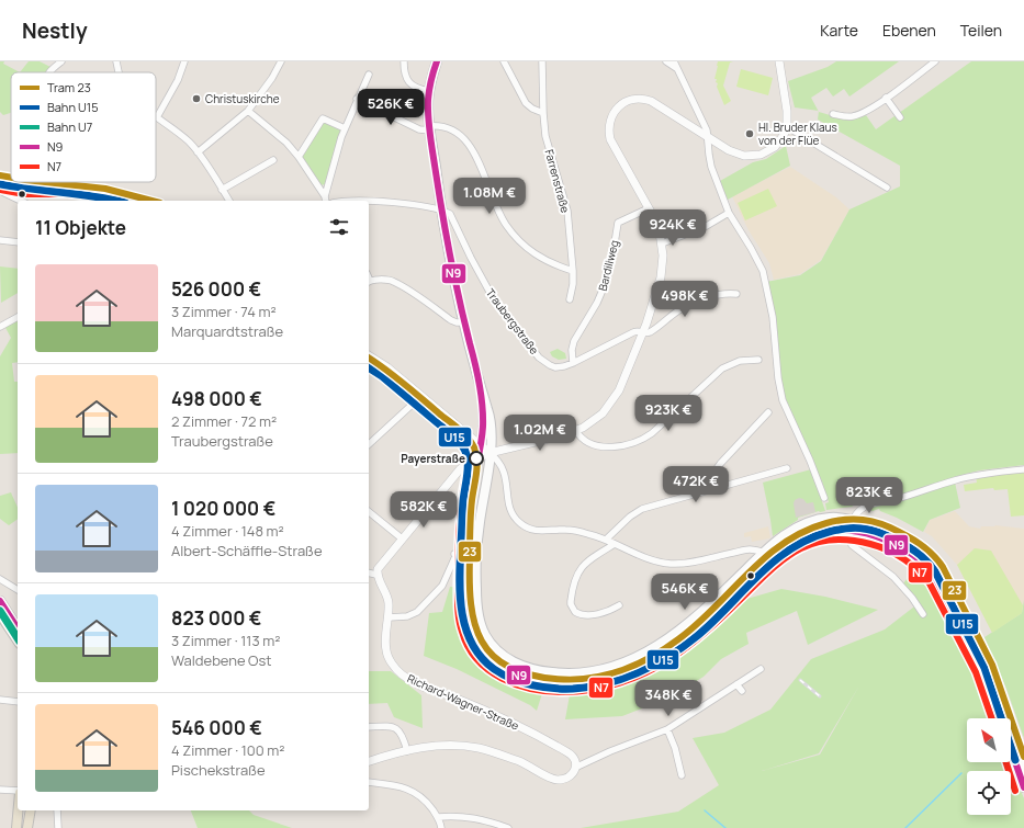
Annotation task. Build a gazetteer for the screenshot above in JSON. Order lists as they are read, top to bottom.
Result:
{
  "streets": {
    "street": [
      "Farrenstraße",
      "Bardiliweg",
      "Traubergstraße",
      "Richard-Wagner-Straße"
    ]
  },
  "crossings": [
    ["Bardiliweg", "Traubergstraße"]
  ],
  "places": ["Christuskirche", "Hl. Bruder Klaus von der Flüe", "Payerstraße"],
  "lines": [
    "transit line N9",
    "tram line 23",
    "rail line U15",
    "transit line N7",
    "rail line U7"
  ],
  "legend": [
    "Tram 23",
    "Bahn U15",
    "Bahn U7",
    "N9",
    "N7"
  ],
  "north": "top left",
  "page": {
    "header": "Nestly",
    "nav": ["Karte", "Ebenen", "Teilen"],
    "price": [
      "526K €",
      "1.08M €",
      "924K €",
      "498K €",
      "923K €",
      "1.02M €",
      "472K €",
      "823K €",
      "582K €",
      "546K €",
      "348K €"
    ],
    "heading": "11 Objekte",
    "list": [
      {
        "name": "526 000 €",
        "note": "3 Zimmer · 74 m² · Marquardtstraße"
      },
      {
        "name": "498 000 €",
        "note": "2 Zimmer · 72 m² · Traubergstraße"
      },
      {
        "name": "1 020 000 €",
        "note": "4 Zimmer · 148 m² · Albert-Schäffle-Straße"
      },
      {
        "name": "823 000 €",
        "note": "3 Zimmer · 113 m² · Waldebene Ost"
      },
      {
        "name": "546 000 €",
        "note": "4 Zimmer · 100 m² · Pischekstraße"
      }
    ]
  }
}
